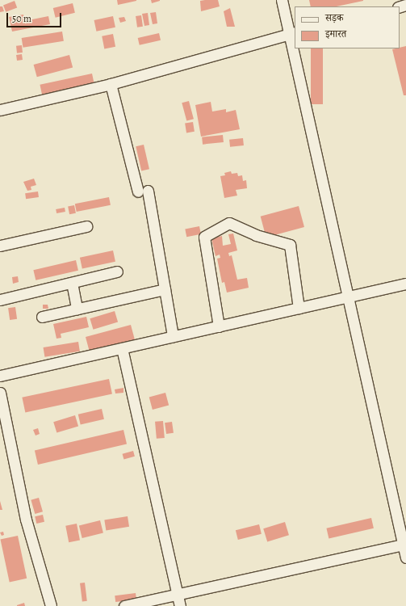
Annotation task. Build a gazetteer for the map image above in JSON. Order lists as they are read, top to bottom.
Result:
{
  "legend": ["सड़क", "इमारत"],
  "scale_bar": "50 m"
}
